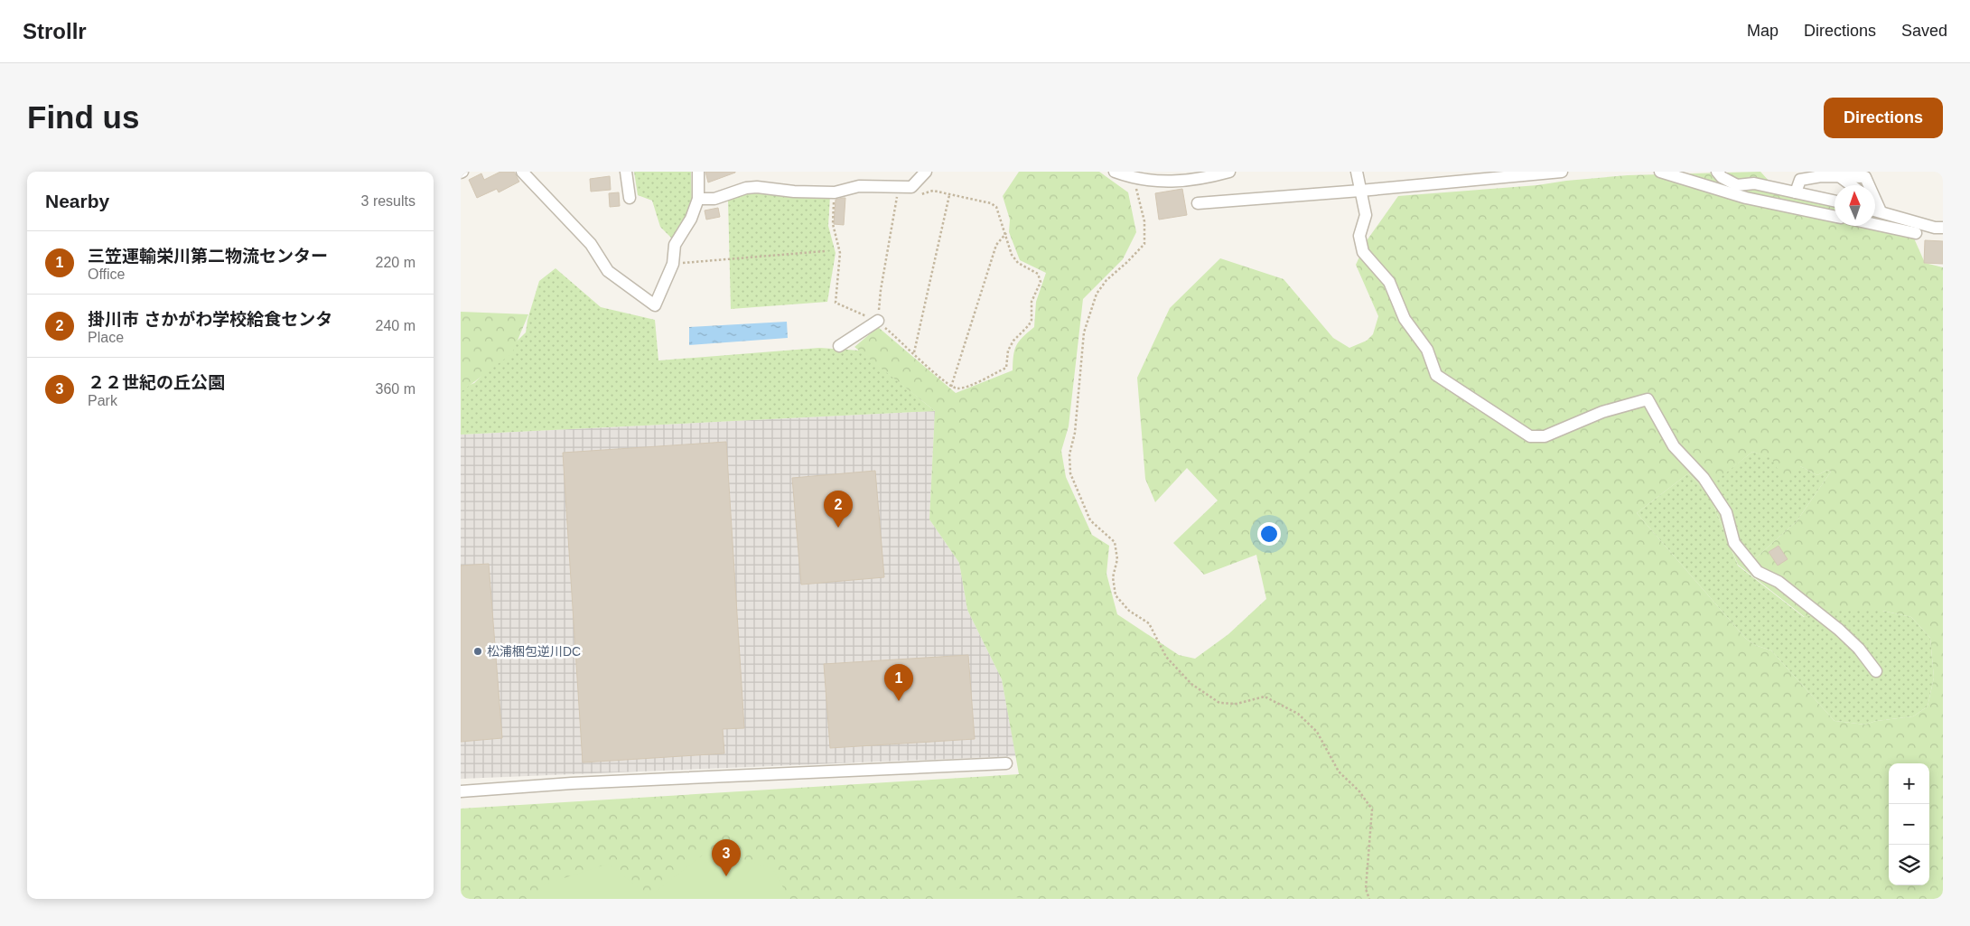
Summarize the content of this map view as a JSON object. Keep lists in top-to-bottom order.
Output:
{
  "places": ["松浦梱包逆川DC"],
  "north": "top",
  "page": {
    "header": "Strollr",
    "nav": ["Map", "Directions", "Saved"],
    "buttons": "Directions",
    "title": "Find us",
    "heading": ["Nearby", "3 results"],
    "list": [
      {
        "mark": "1",
        "name": "三笠運輸栄川第二物流センター",
        "note": "Office",
        "value": "220 m"
      },
      {
        "mark": "2",
        "name": "掛川市 さかがわ学校給食センタ",
        "note": "Place",
        "value": "240 m"
      },
      {
        "mark": "3",
        "name": "２２世紀の丘公園",
        "note": "Park",
        "value": "360 m"
      }
    ],
    "pins": ["2", "1", "3"],
    "map_buttons": ["+", "−"]
  }
}
